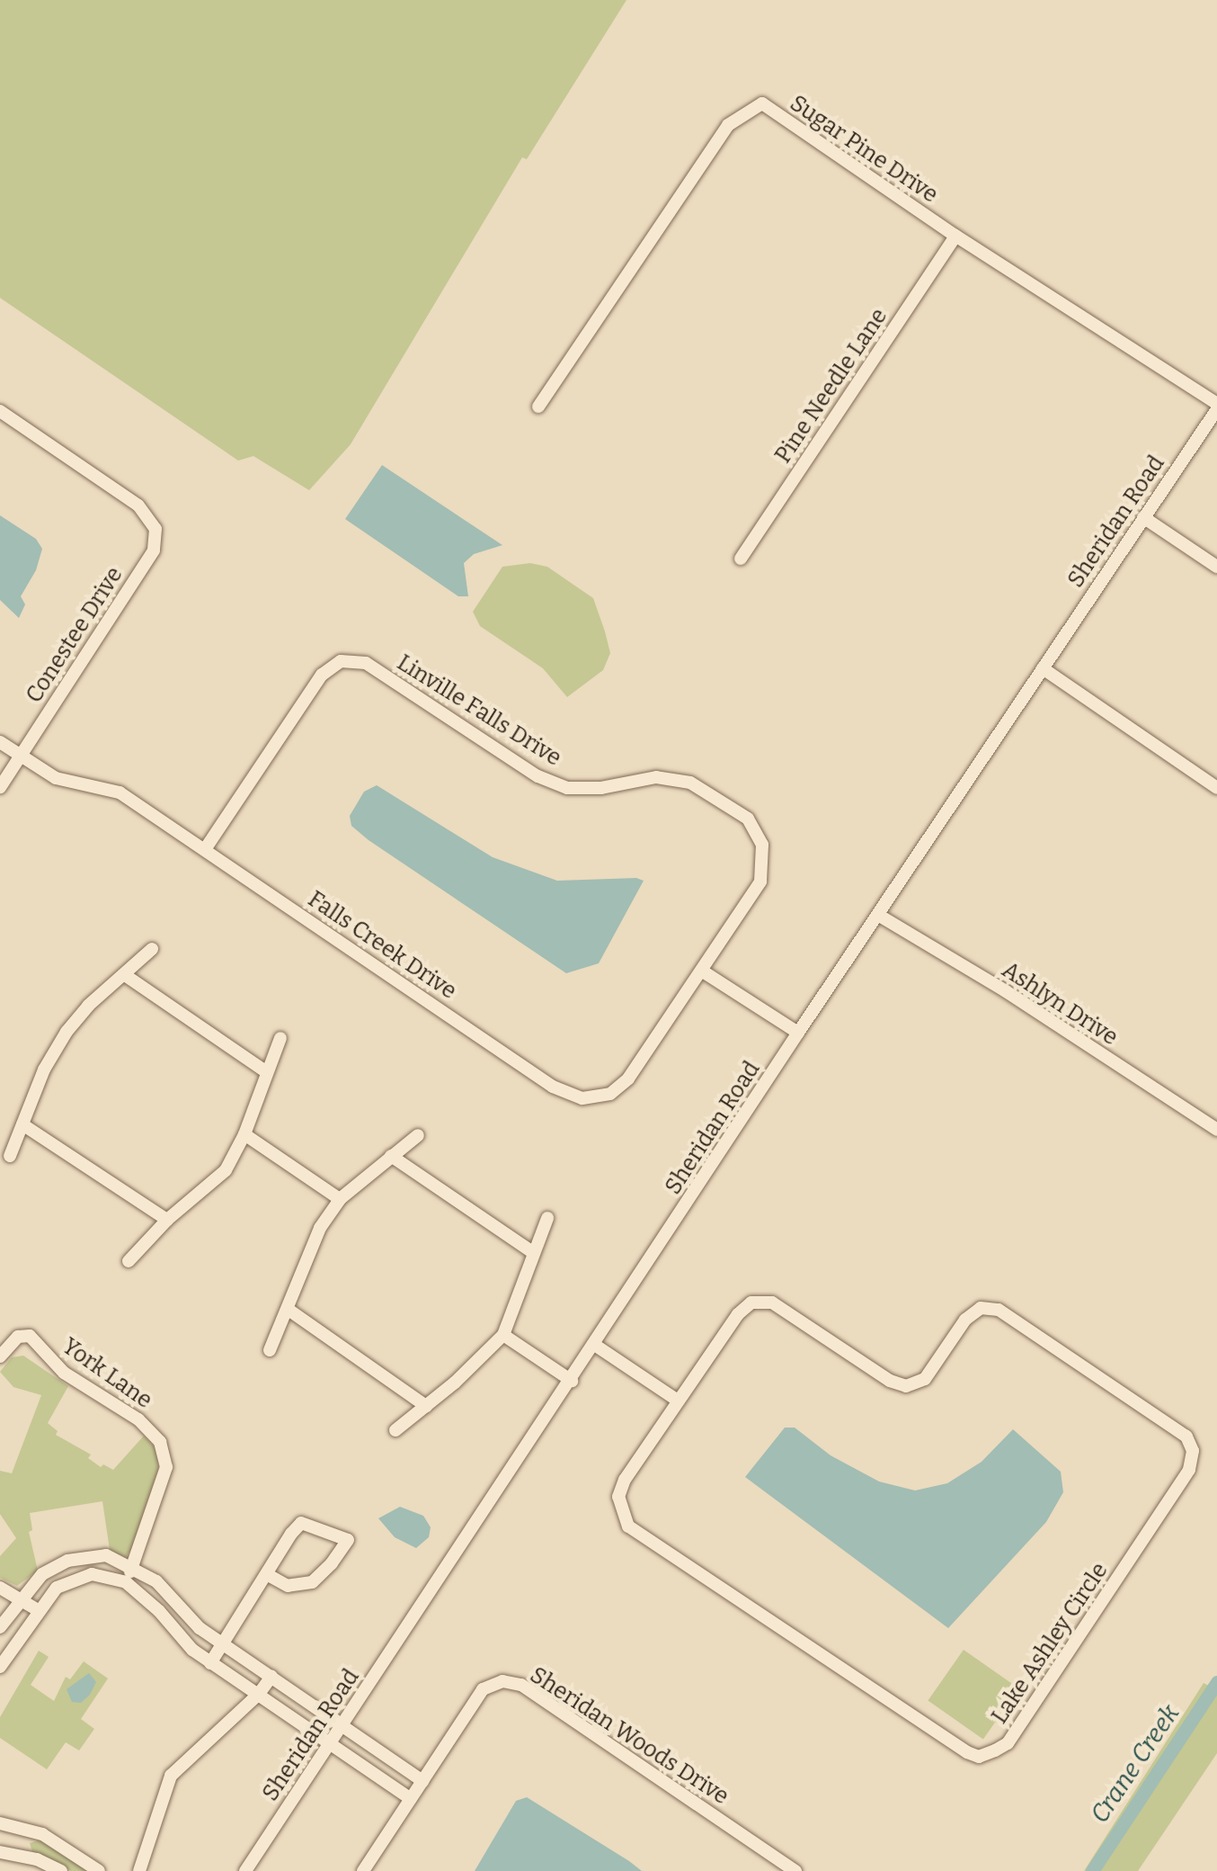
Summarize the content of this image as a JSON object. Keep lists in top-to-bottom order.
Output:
{
  "streets": {
    "street": [
      "Sugar Pine Drive",
      "Pine Needle Lane",
      "Sheridan Road",
      "Conestee Drive",
      "Linville Falls Drive",
      "Falls Creek Drive",
      "Ashlyn Drive",
      "York Lane",
      "Lake Ashley Circle",
      "Sheridan Woods Drive"
    ]
  },
  "crossings": [
    ["Sugar Pine Drive", "Pine Needle Lane"],
    ["Sugar Pine Drive", "Sheridan Road"],
    ["Sheridan Road", "Ashlyn Drive"],
    ["Conestee Drive", "Falls Creek Drive"],
    ["Linville Falls Drive", "Falls Creek Drive"]
  ],
  "water": ["Crane Creek"]
}
